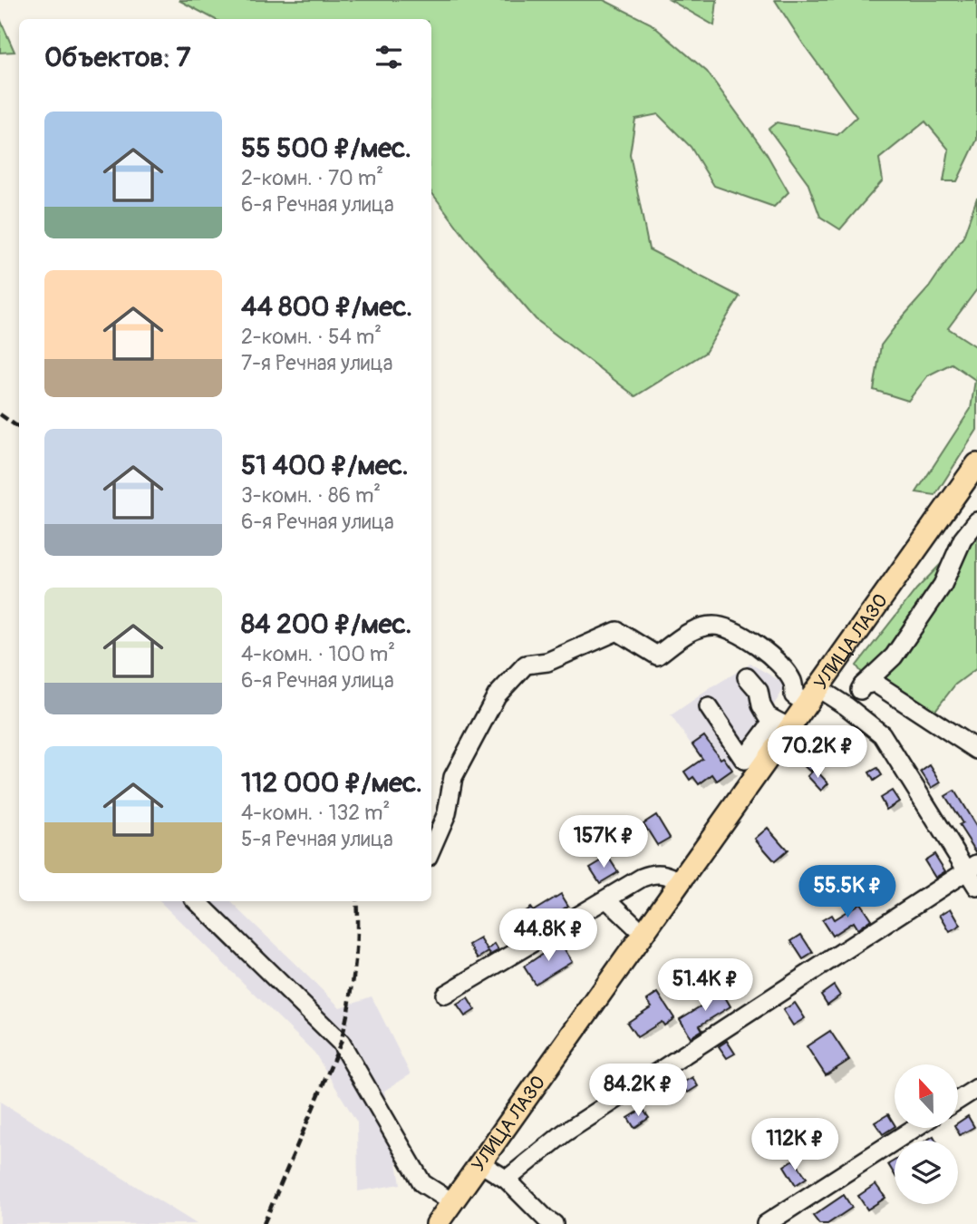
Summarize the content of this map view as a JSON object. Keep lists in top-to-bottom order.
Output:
{
  "streets": {
    "main road": ["УЛИЦА ЛАЗО"]
  },
  "north": "top",
  "page": {
    "heading": "Объектов: 7",
    "list": [
      {
        "name": "55 500 ₽/мес.",
        "note": "2-комн. · 70 m² · 6-я Речная улица"
      },
      {
        "name": "44 800 ₽/мес.",
        "note": "2-комн. · 54 m² · 7-я Речная улица"
      },
      {
        "name": "51 400 ₽/мес.",
        "note": "3-комн. · 86 m² · 6-я Речная улица"
      },
      {
        "name": "84 200 ₽/мес.",
        "note": "4-комн. · 100 m² · 6-я Речная улица"
      },
      {
        "name": "112 000 ₽/мес.",
        "note": "4-комн. · 132 m² · 5-я Речная улица"
      }
    ],
    "price": [
      "70.2K ₽",
      "157K ₽",
      "55.5K ₽",
      "44.8K ₽",
      "51.4K ₽",
      "84.2K ₽",
      "112K ₽"
    ]
  }
}
